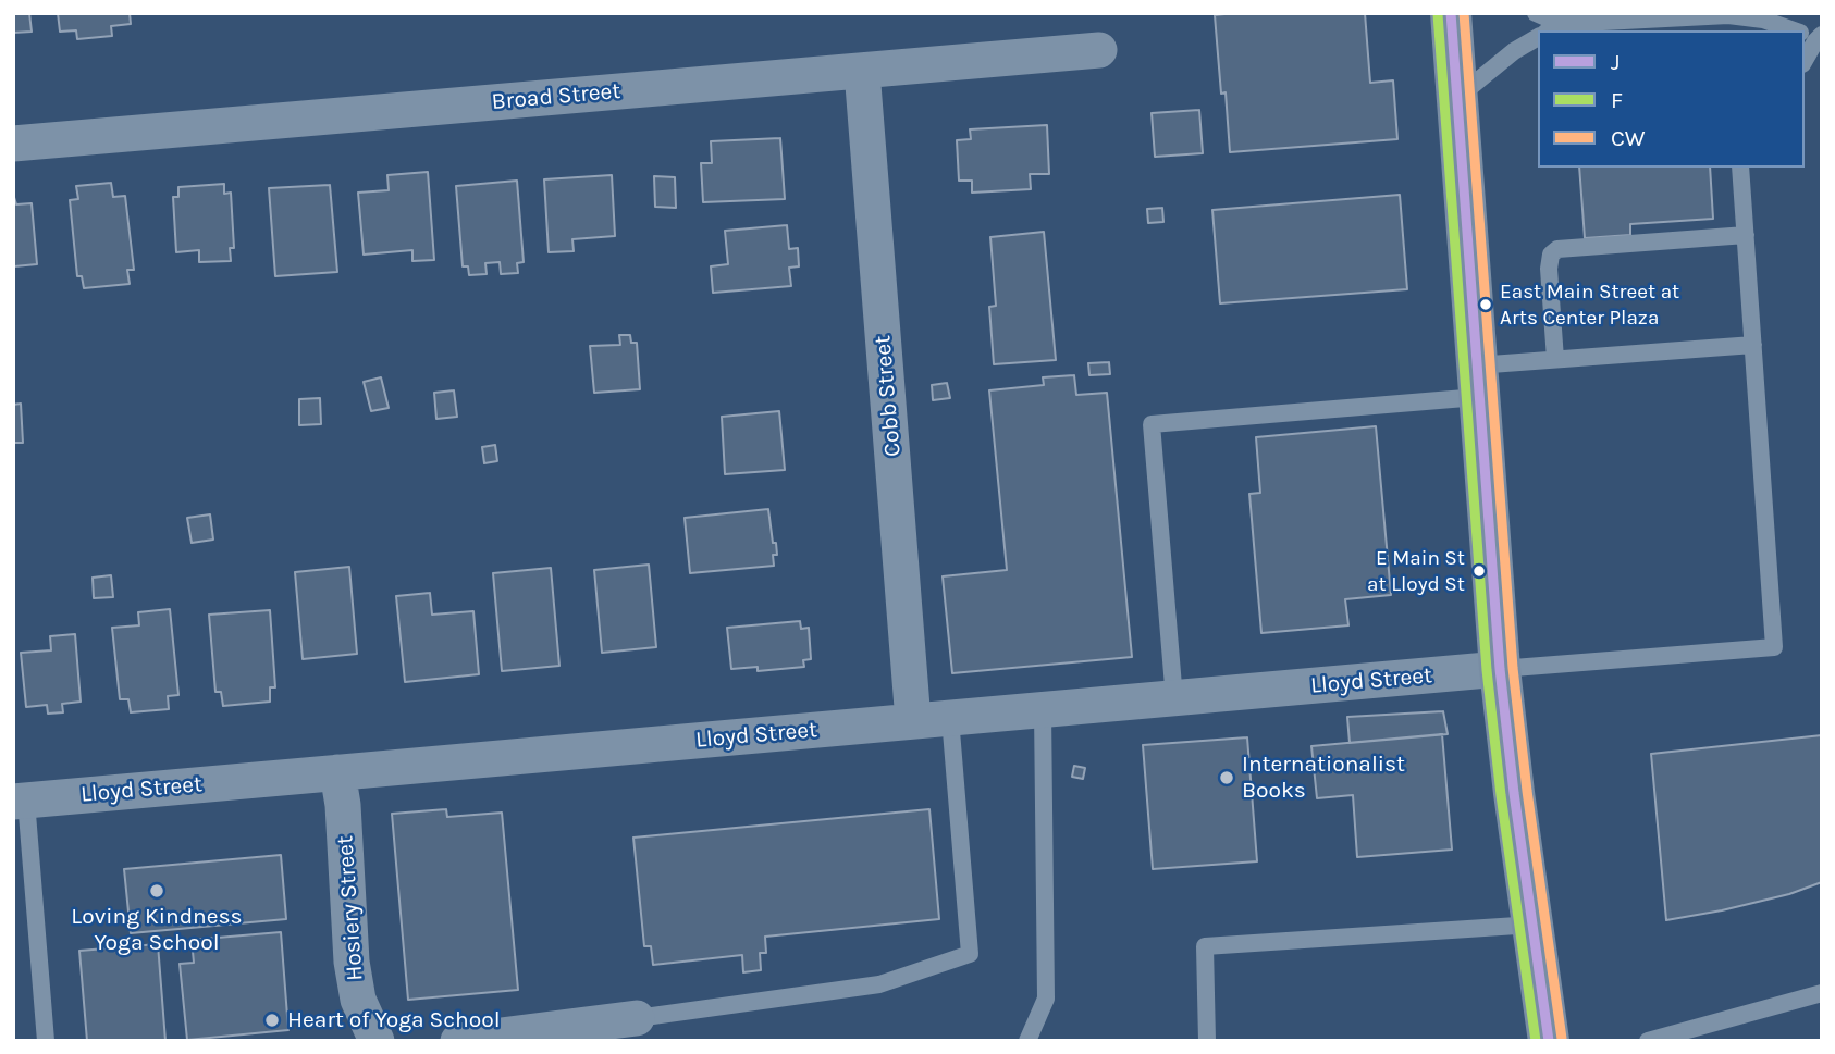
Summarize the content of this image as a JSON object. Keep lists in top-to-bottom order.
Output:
{
  "streets": {
    "street": [
      "Broad Street",
      "Cobb Street",
      "Lloyd Street",
      "Hosiery Street"
    ]
  },
  "crossings": [
    ["Broad Street", "Cobb Street"],
    ["Cobb Street", "Lloyd Street"],
    ["Lloyd Street", "Hosiery Street"]
  ],
  "places": [
    "East Main Street at Arts Center Plaza",
    "E Main St at Lloyd St",
    "Internationalist Books",
    "Loving Kindness Yoga School",
    "Heart of Yoga School"
  ],
  "lines": ["transit line J", "transit line CW", "transit line F"],
  "legend": ["J", "F", "CW"]
}
